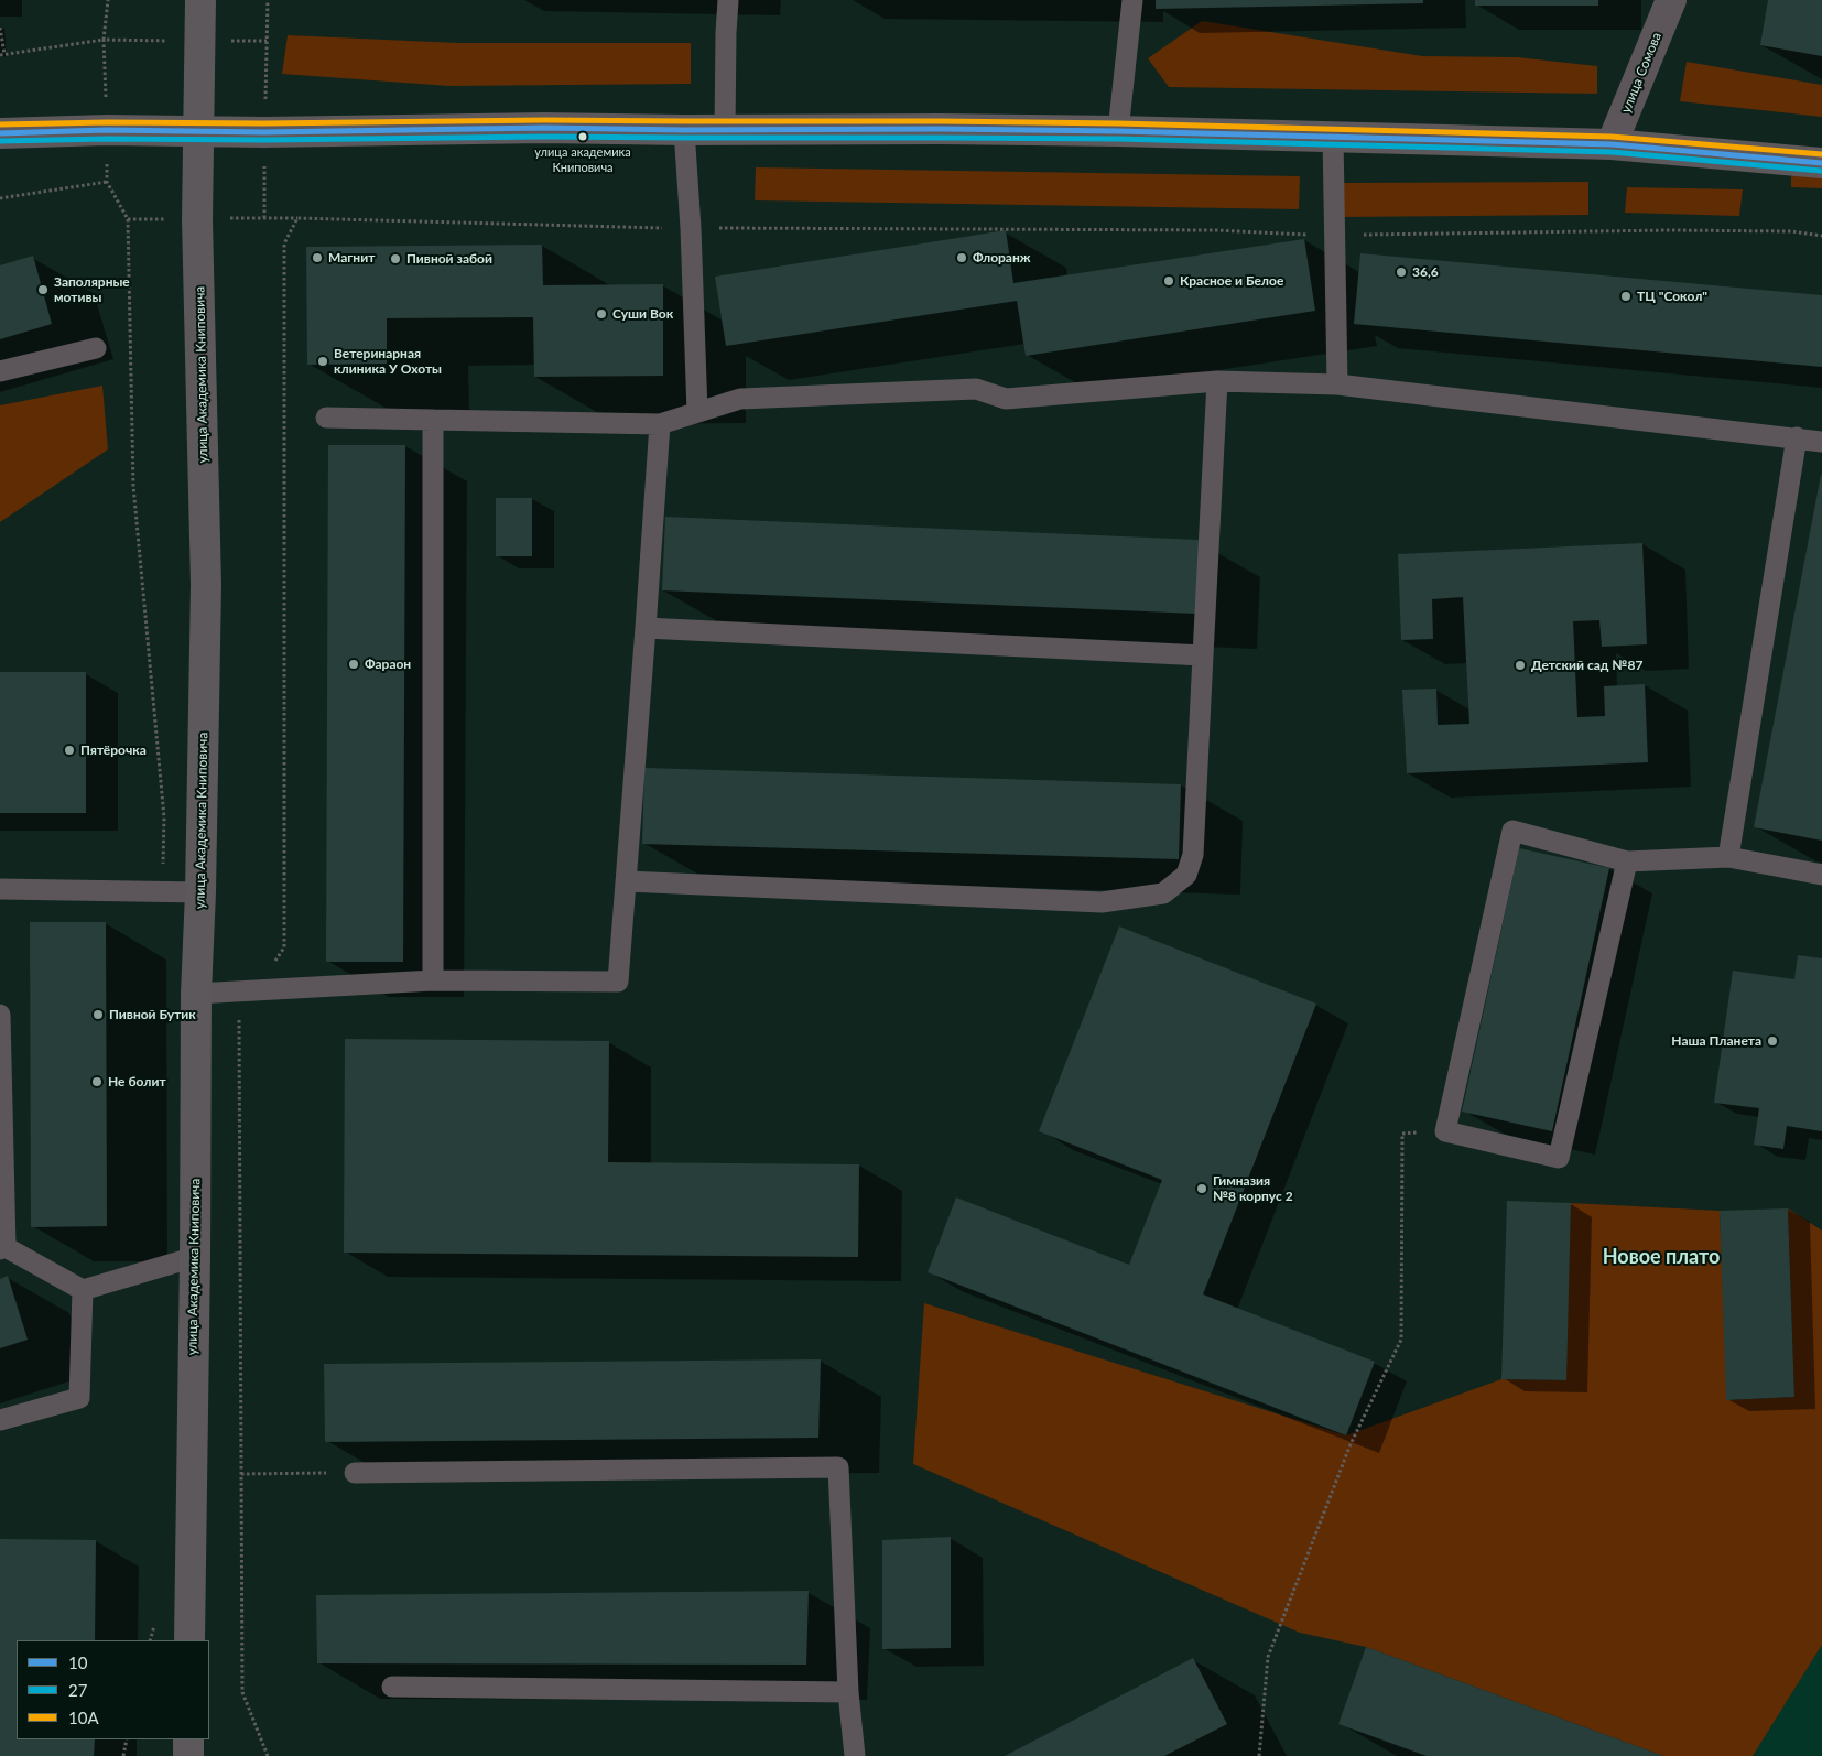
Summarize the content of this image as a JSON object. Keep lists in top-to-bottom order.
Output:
{
  "streets": {
    "main road": ["улица Академика Книповича"],
    "street": ["улица Сомова"]
  },
  "districts": ["Новое плато"],
  "places": [
    "улица академика Книповича",
    "Магнит",
    "Флоранж",
    "Пивной забой",
    "36,6",
    "Красное и Белое",
    "Заполярные мотивы",
    "ТЦ \"Сокол\"",
    "Суши Вок",
    "Ветеринарная клиника У Охоты",
    "Фараон",
    "Детский сад №87",
    "Пятёрочка",
    "Пивной Бутик",
    "Наша Планета",
    "Не болит",
    "Гимназия №8 корпус 2"
  ],
  "lines": ["transit line 10А", "transit line 10", "transit line 27"],
  "legend": ["10", "27", "10А"]
}
